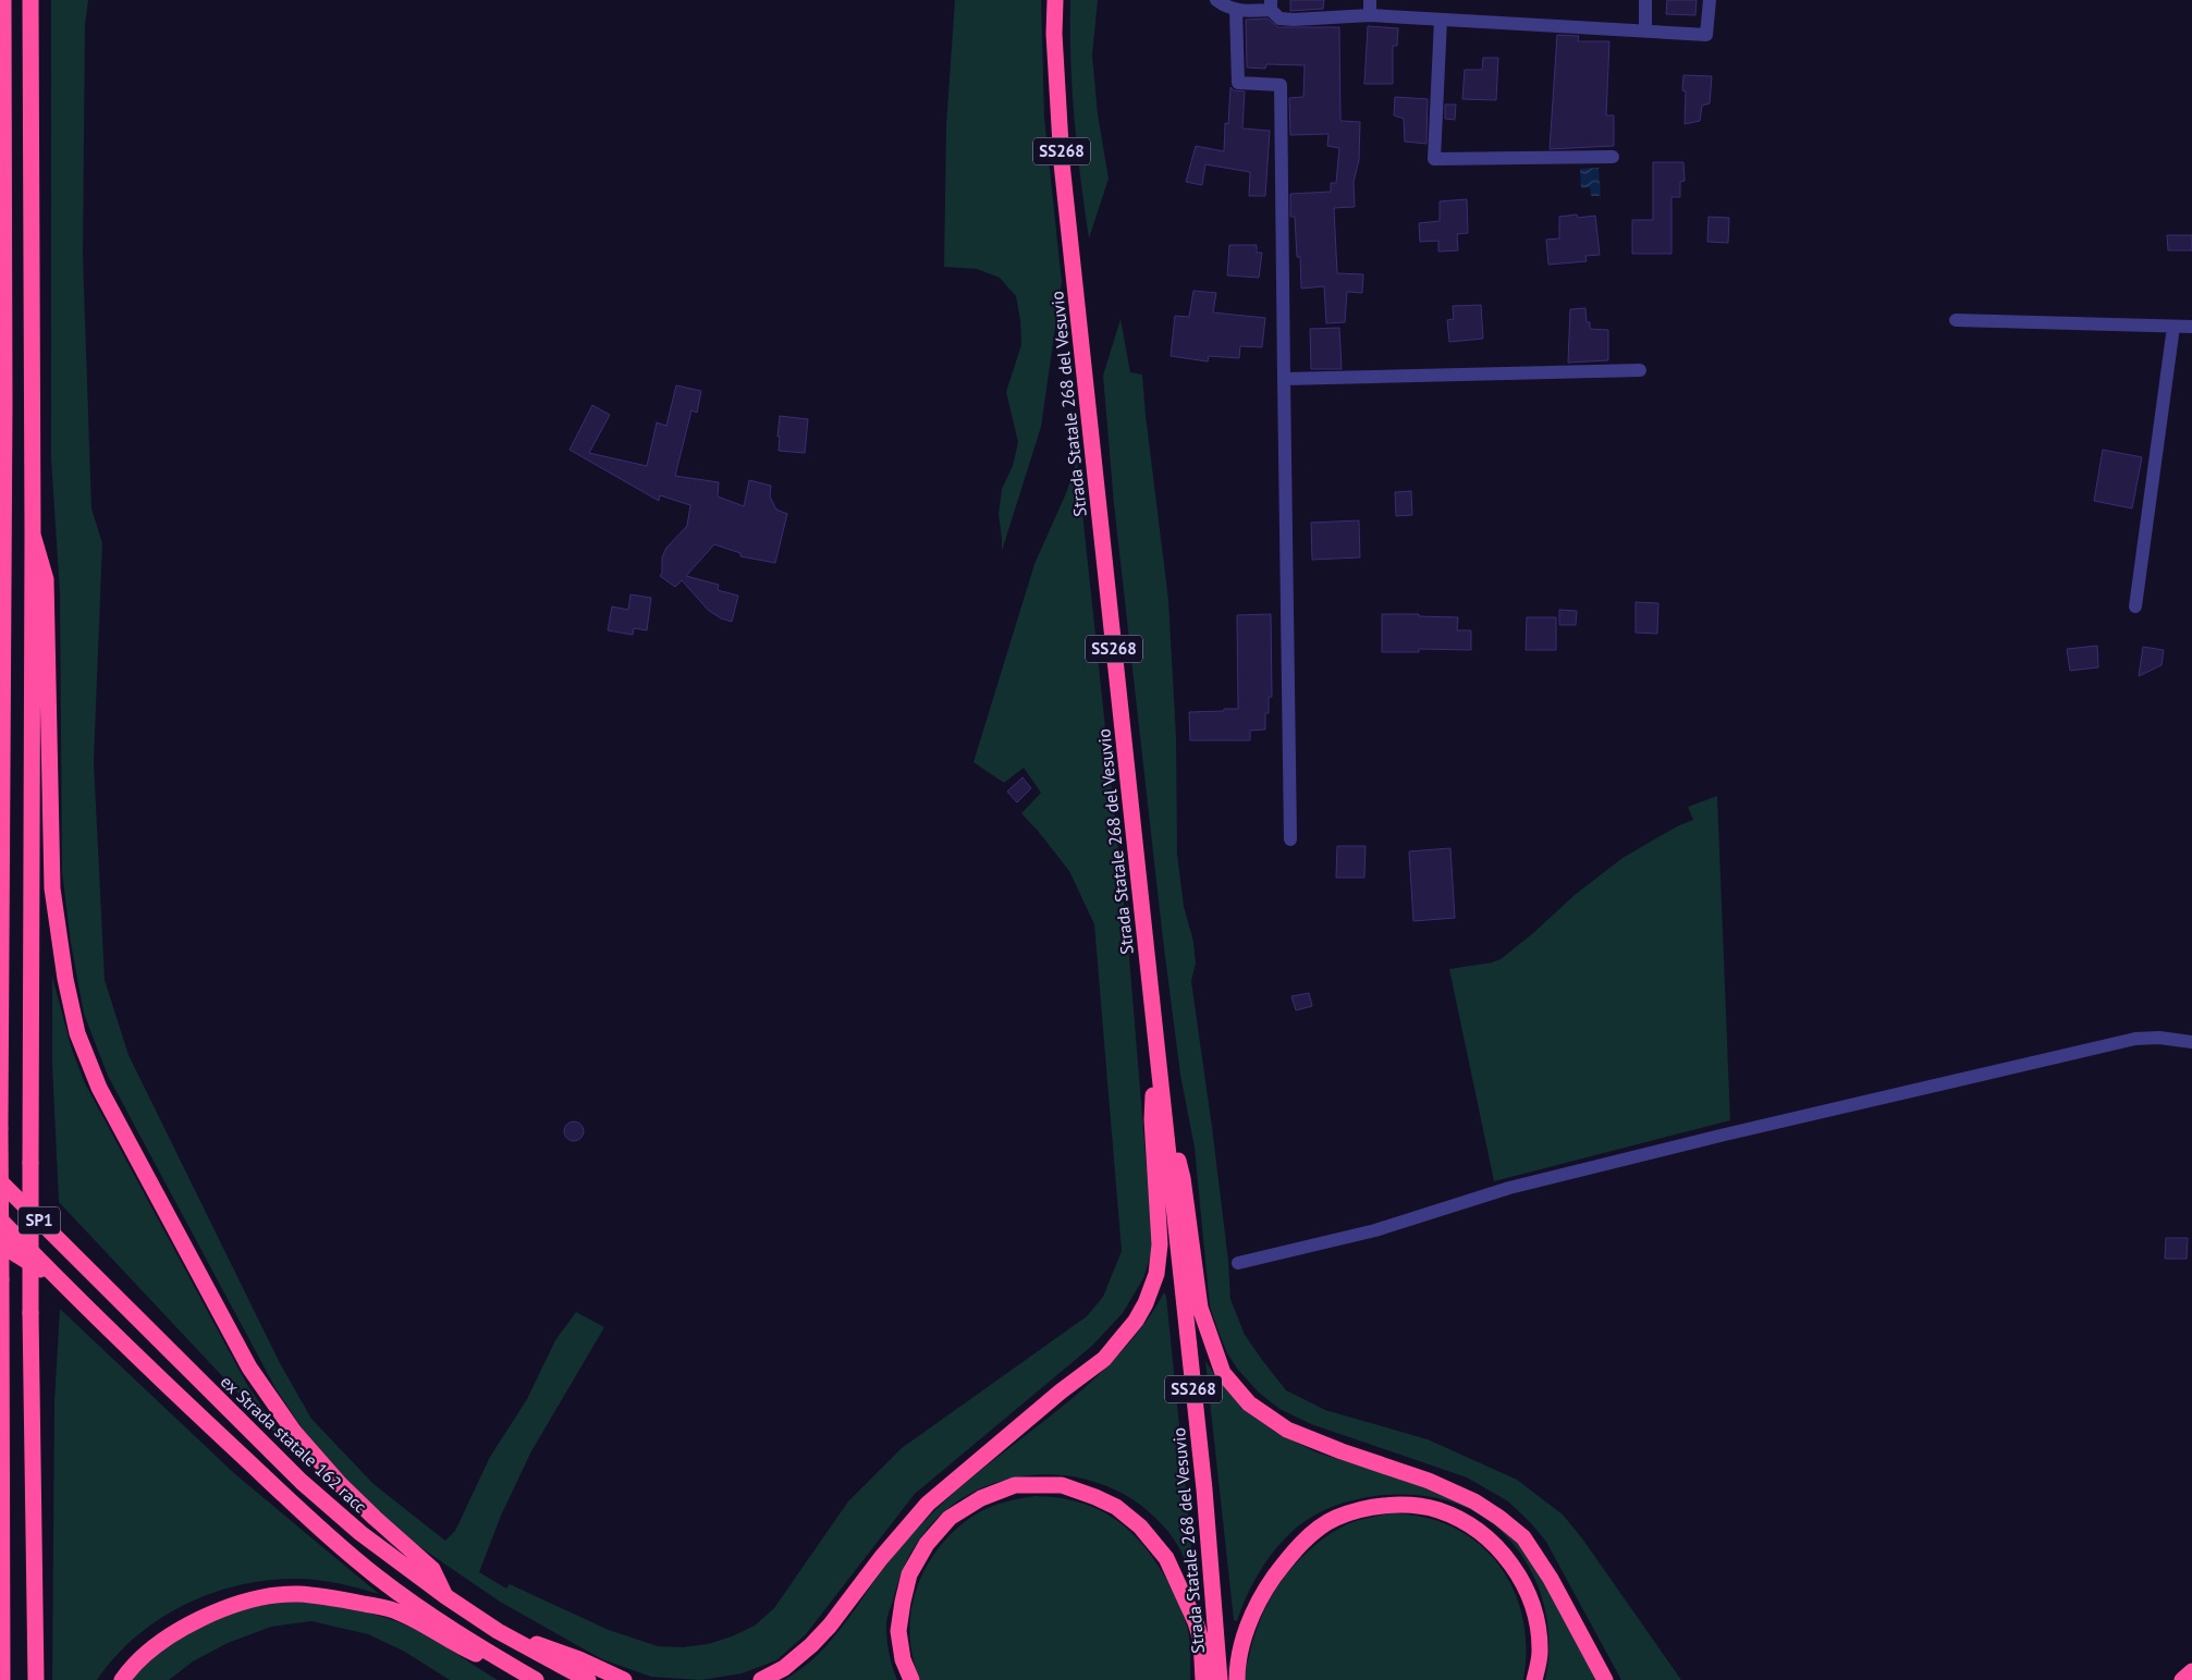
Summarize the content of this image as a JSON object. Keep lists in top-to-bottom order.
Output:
{
  "streets": {
    "highway": [
      "SS268",
      "Strada Statale 268 del Vesuvio",
      "SP1",
      "ex Strada statale 162 racc"
    ]
  }
}
